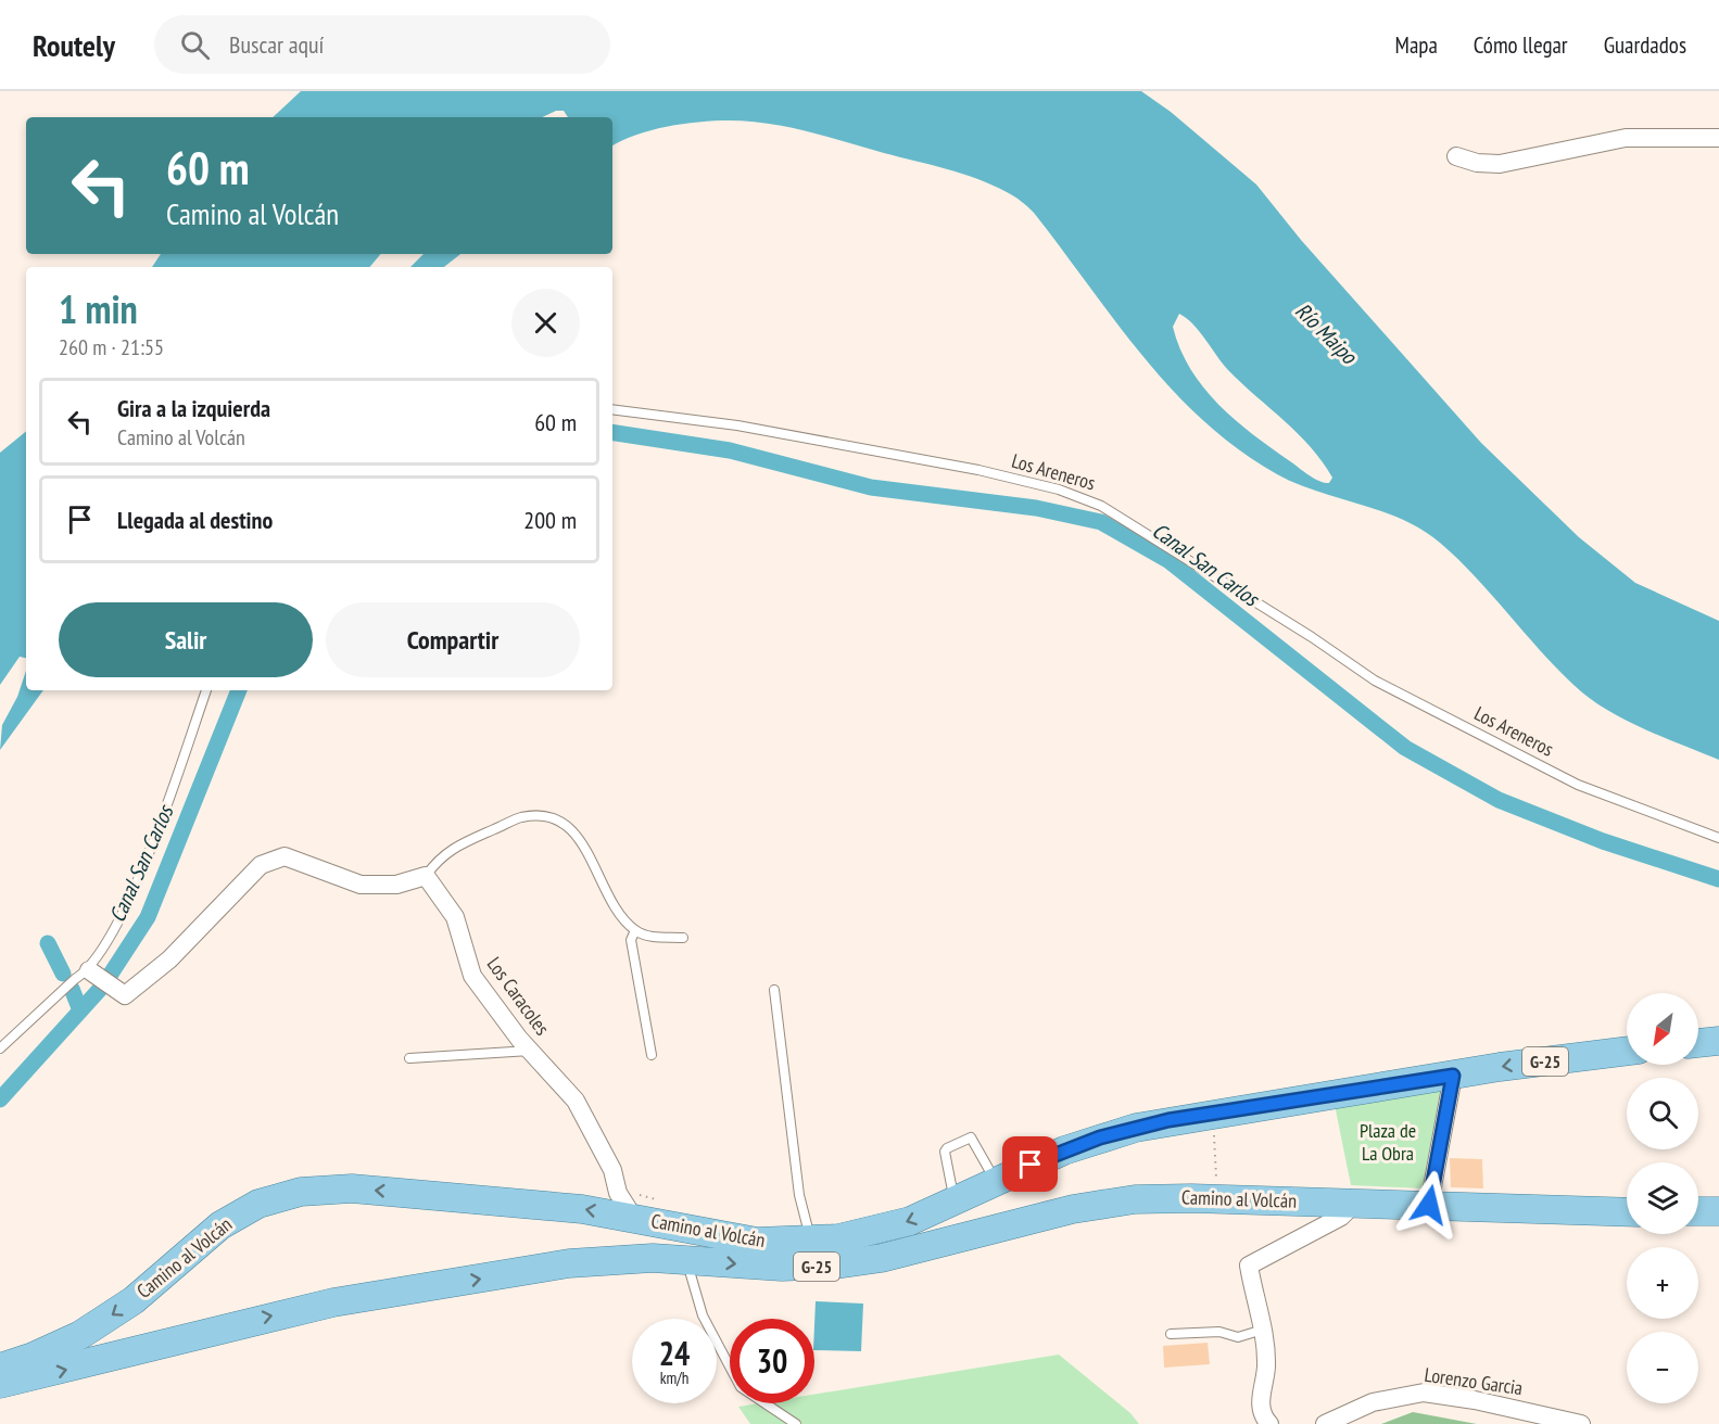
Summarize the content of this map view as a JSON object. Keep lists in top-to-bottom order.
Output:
{
  "streets": {
    "main road": ["G-25", "Camino al Volcán"],
    "street": ["Los Caracoles", "Lorenzo Garcia"],
    "lane": ["Los Areneros"]
  },
  "crossings": [
    ["Los Caracoles", "Camino al Volcán"]
  ],
  "water": ["Río Maipo", "Canal San Carlos"],
  "parks": ["Plaza de La Obra"],
  "north": "bottom left",
  "page": {
    "header": "Routely",
    "search": "Buscar aquí",
    "nav": ["Mapa", "Cómo llegar", "Guardados"],
    "turn": ["60 m", "Camino al Volcán"],
    "heading": ["1 min", "260 m · 21:55"],
    "list": [
      {
        "name": "Gira a la izquierda",
        "note": "Camino al Volcán",
        "value": "60 m"
      },
      {
        "name": "Llegada al destino",
        "value": "200 m"
      }
    ],
    "buttons": ["Salir", "Compartir"],
    "map_buttons": ["+", "−"],
    "speed": "24 km/h",
    "limit": "30"
  }
}
